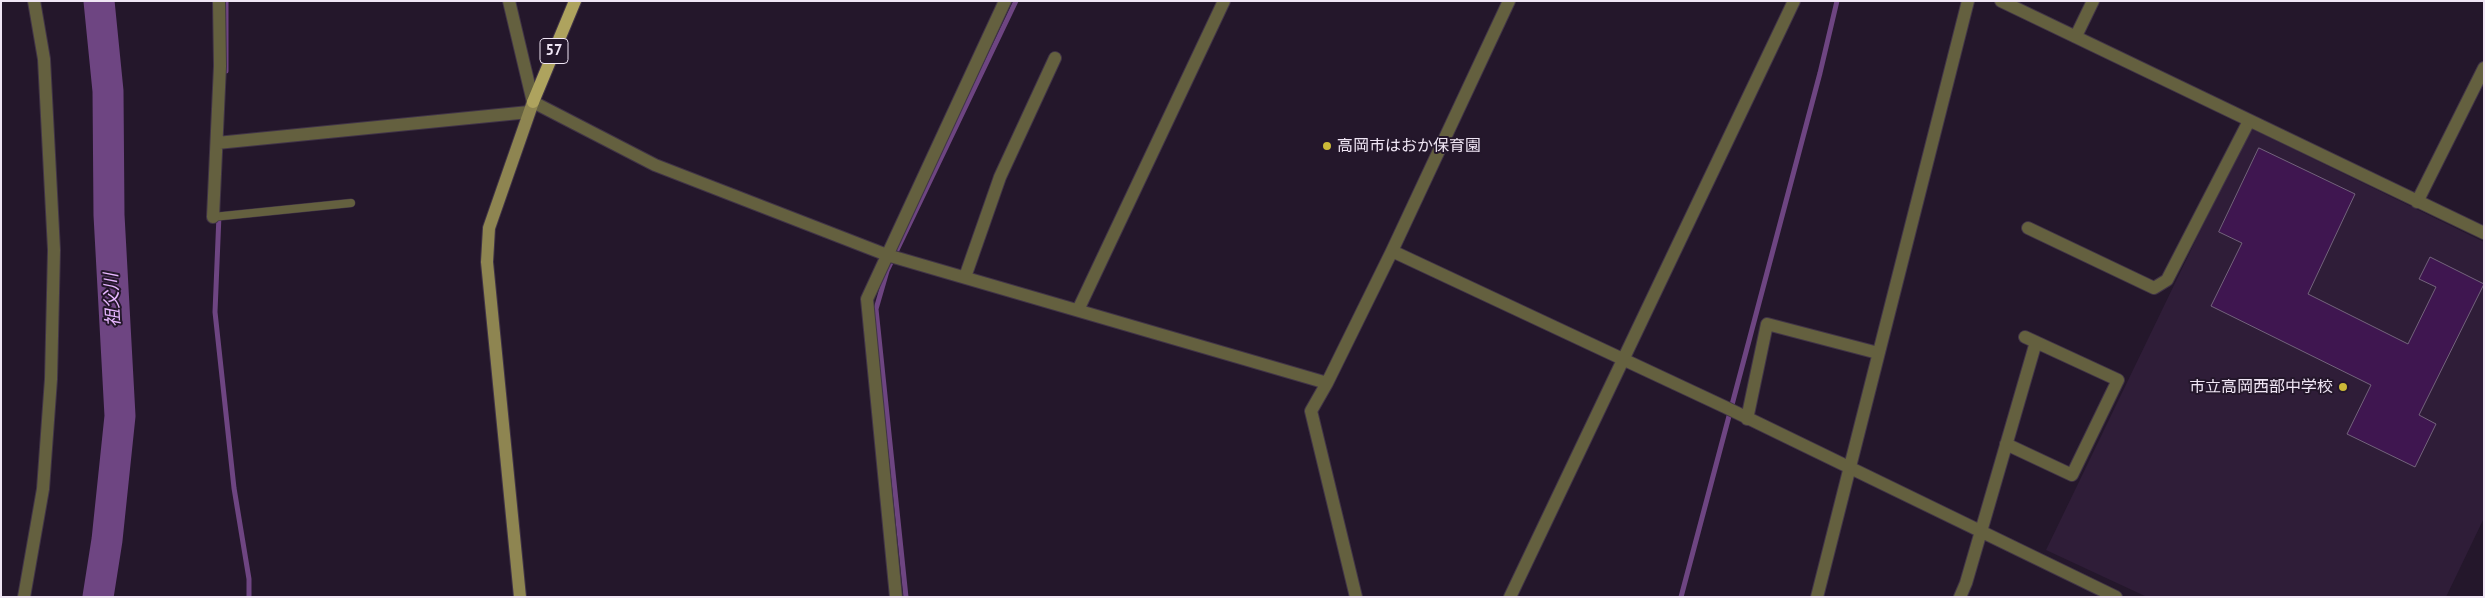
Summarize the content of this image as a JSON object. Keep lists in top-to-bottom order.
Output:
{
  "streets": {
    "main road": ["57"]
  },
  "water": ["祖父川"],
  "places": ["高岡市はおか保育園", "市立高岡西部中学校"]
}
